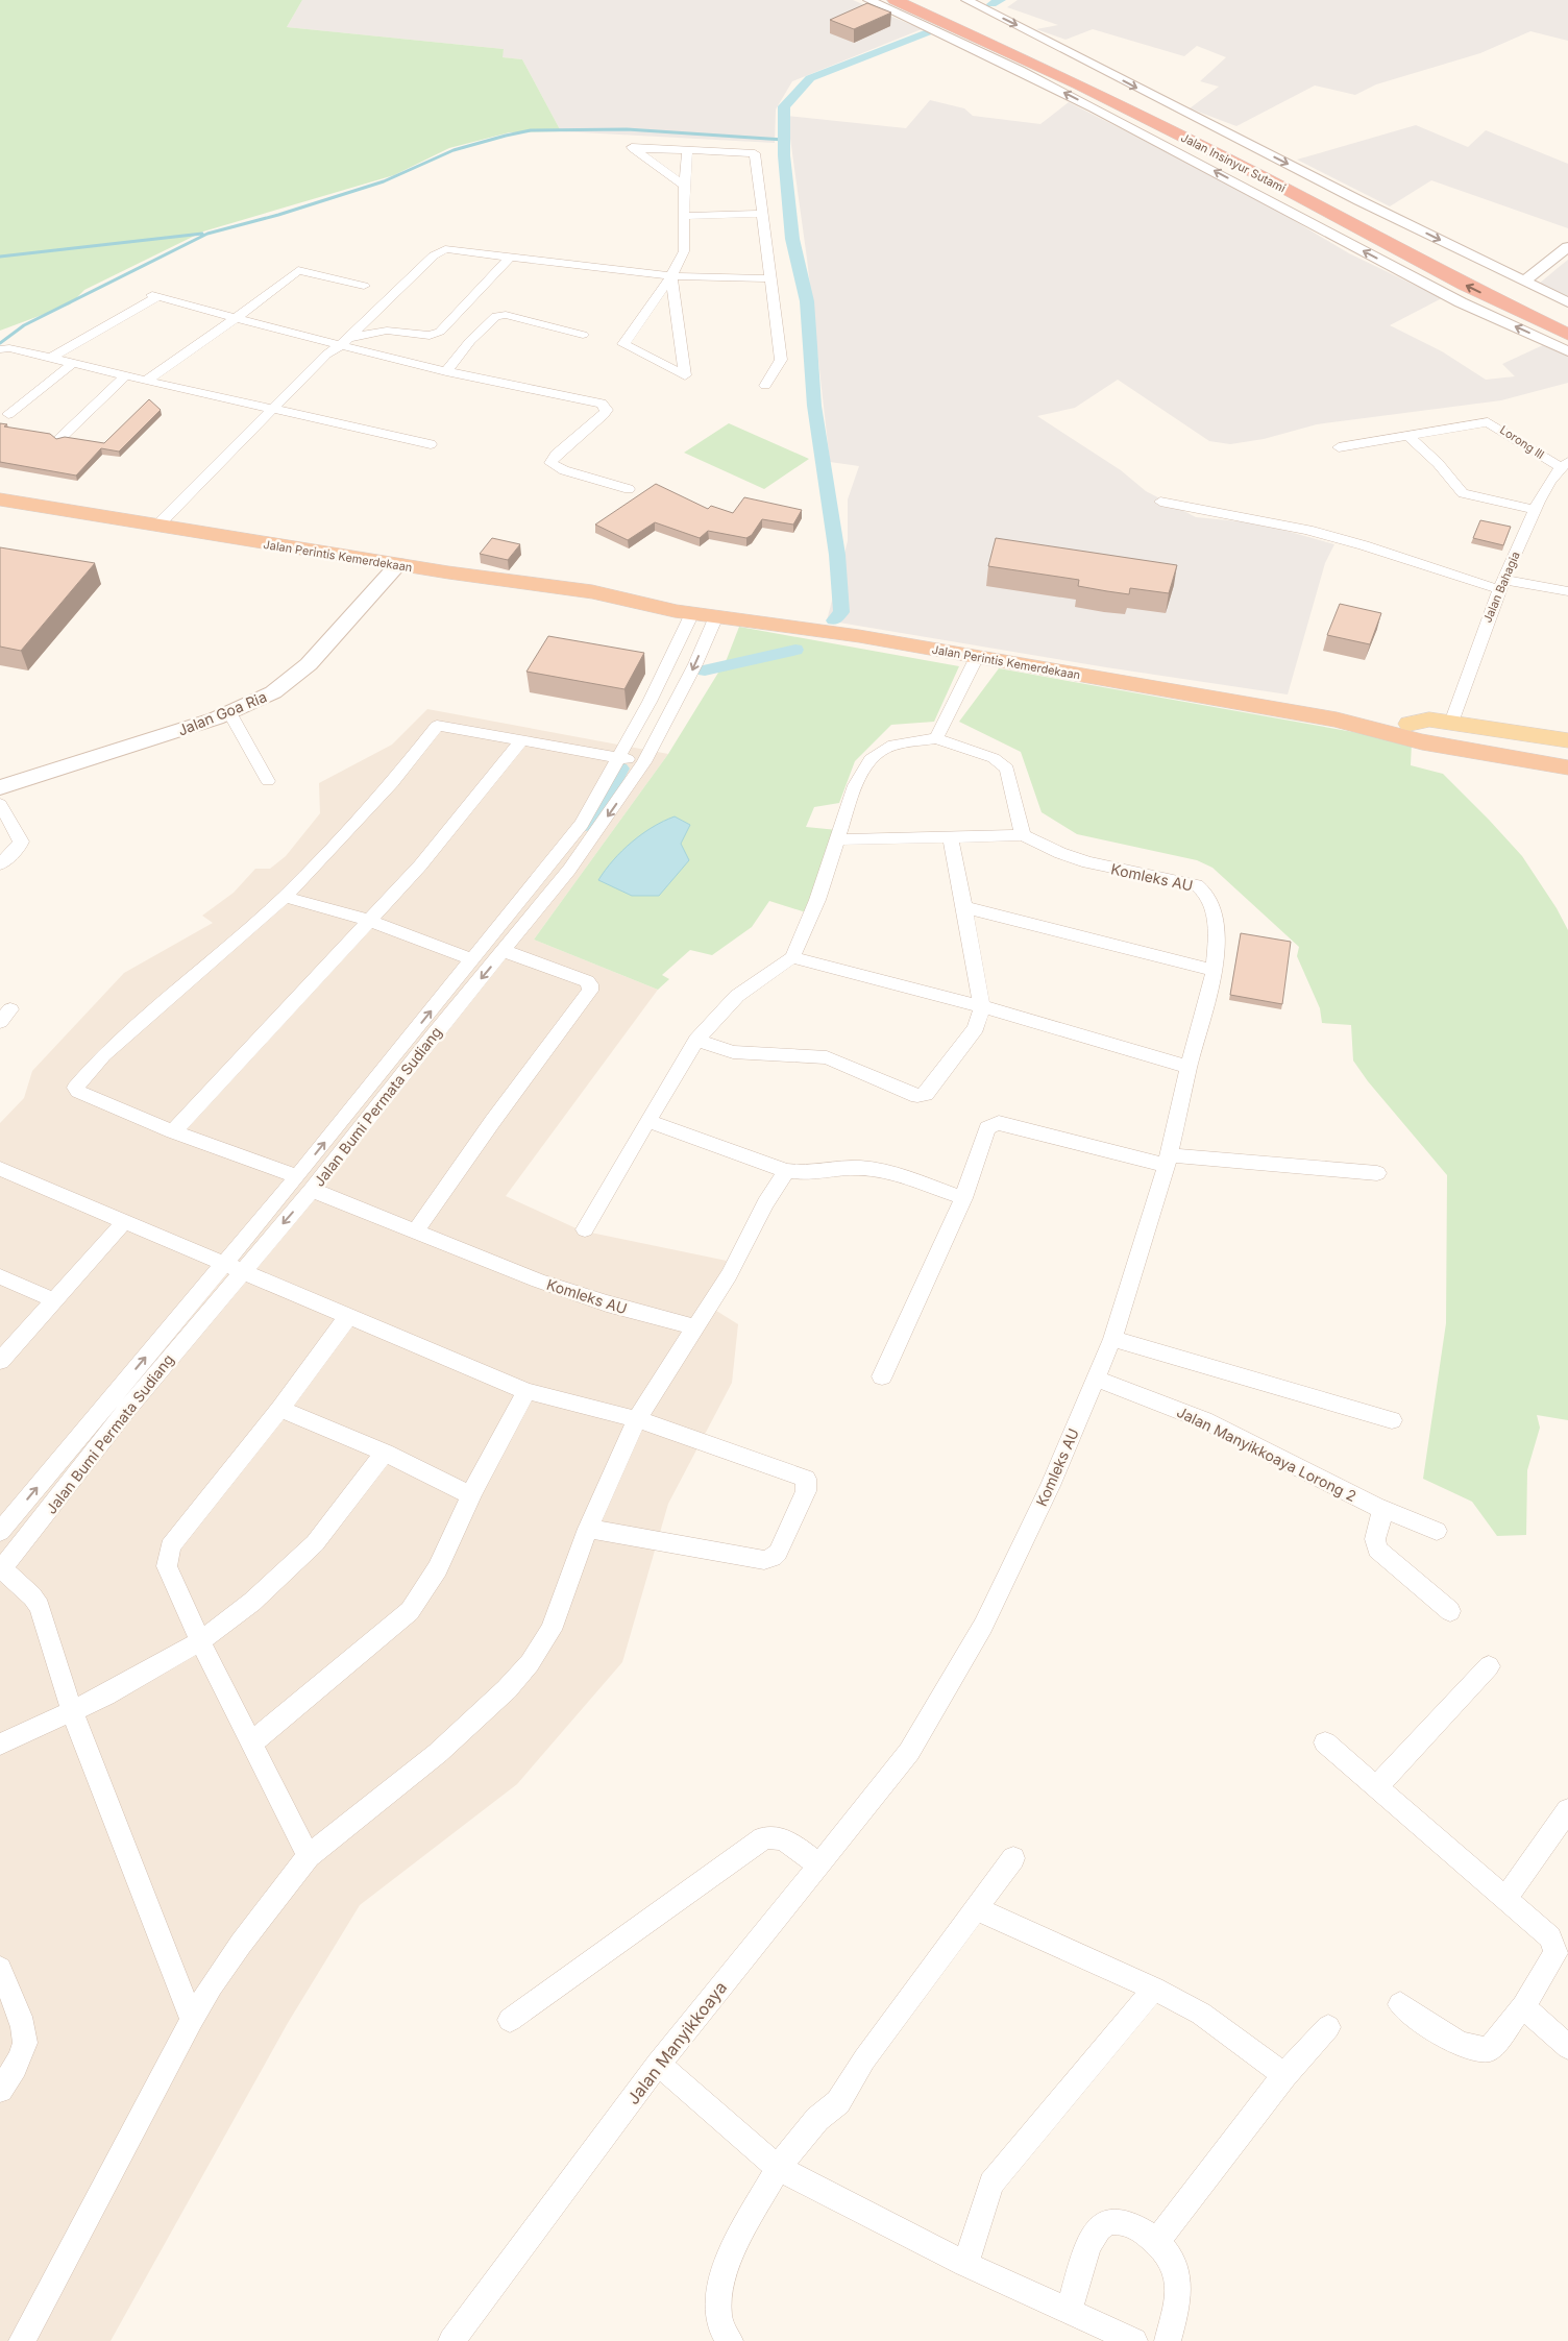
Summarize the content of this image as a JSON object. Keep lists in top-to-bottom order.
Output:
{
  "streets": {
    "highway": ["Jalan Insinyur Sutami", "Jalan Perintis Kemerdekaan"],
    "main road": ["Jalan Goa Ria"],
    "street": [
      "Lorong lll",
      "Jalan Bahagia",
      "Komleks AU",
      "Jalan Bumi Permata Sudiang",
      "Jalan Manyikkoaya Lorong 2",
      "Jalan Manyikkoaya"
    ]
  },
  "crossings": [
    ["Lorong lll", "Jalan Bahagia"],
    ["Jalan Perintis Kemerdekaan", "Jalan Bahagia"],
    ["Jalan Perintis Kemerdekaan", "Jalan Goa Ria"],
    ["Jalan Perintis Kemerdekaan", "Jalan Bumi Permata Sudiang"],
    ["Komleks AU", "Jalan Bumi Permata Sudiang"],
    ["Komleks AU", "Jalan Manyikkoaya Lorong 2"],
    ["Komleks AU", "Jalan Manyikkoaya"]
  ]
}
